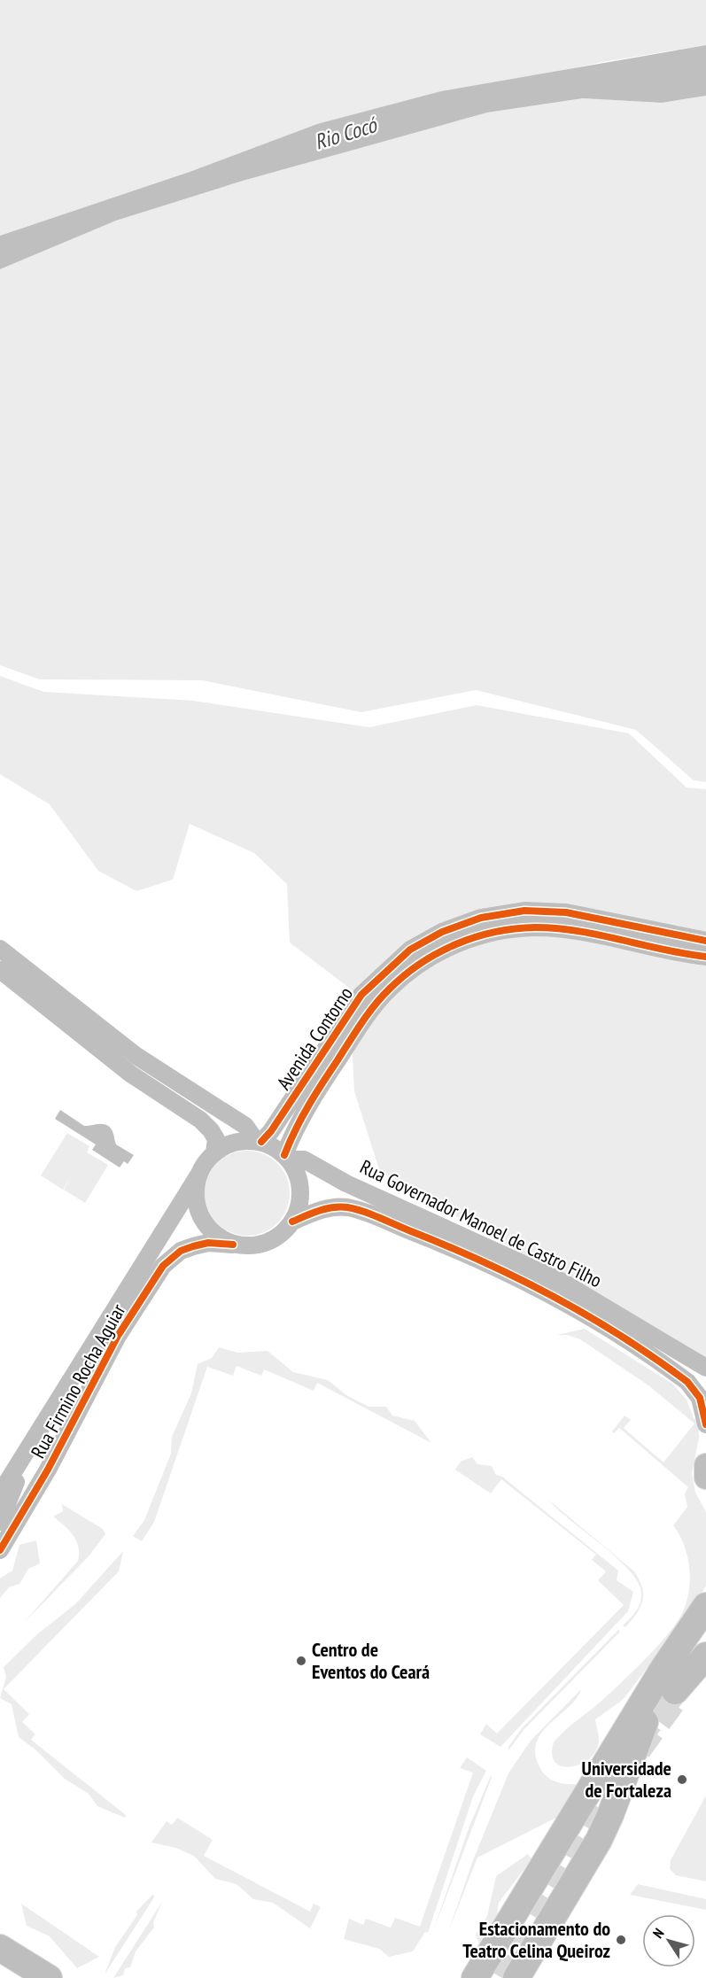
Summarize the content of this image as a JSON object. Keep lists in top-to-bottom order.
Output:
{
  "streets": {
    "street": ["Avenida Contorno", "Rua Governador Manoel de Castro Filho", "Rua Firmino Rocha Aguiar"]
  },
  "crossings": [
    ["Avenida Contorno", "Rua Governador Manoel de Castro Filho"],
    ["Avenida Contorno", "Rua Firmino Rocha Aguiar"],
    ["Rua Governador Manoel de Castro Filho", "Rua Firmino Rocha Aguiar"]
  ],
  "water": ["Rio Cocó"],
  "places": ["Centro de Eventos do Ceará", "Universidade de Fortaleza", "Estacionamento do Teatro Celina Queiroz"],
  "north": "top left"
}
